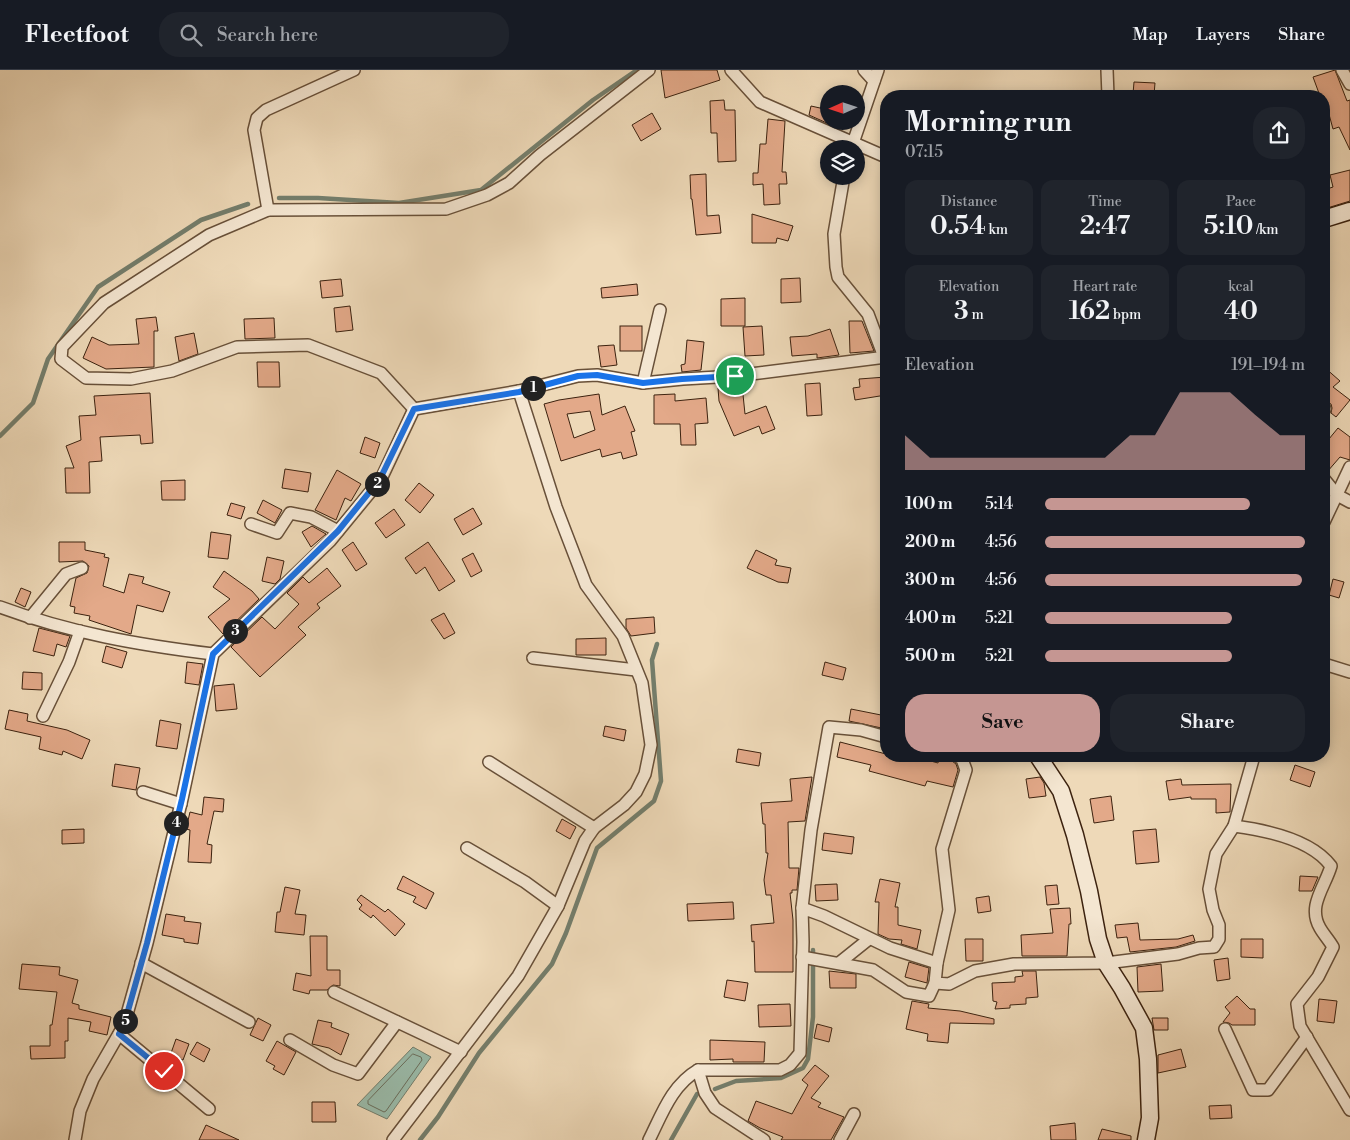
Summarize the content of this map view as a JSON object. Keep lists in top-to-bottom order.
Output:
{
  "north": "left",
  "page": {
    "header": "Fleetfoot",
    "search": "Search here",
    "nav": ["Map", "Layers", "Share"],
    "heading": ["Morning run", "07:15"],
    "stats": [
      ["Distance", "0.54 km"],
      ["Time", "2:47"],
      ["Pace", "5:10 /km"],
      ["Elevation", "3 m"],
      ["Heart rate", "162 bpm"],
      ["kcal", "40"]
    ],
    "chart": ["Elevation", "191–194 m"],
    "pins": [
      "1",
      "2",
      "3",
      "4",
      "5"
    ],
    "list": [
      {
        "name": "100 m",
        "note": "5:14"
      },
      {
        "name": "200 m",
        "note": "4:56"
      },
      {
        "name": "300 m",
        "note": "4:56"
      },
      {
        "name": "400 m",
        "note": "5:21"
      },
      {
        "name": "500 m",
        "note": "5:21"
      }
    ],
    "buttons": ["Save", "Share"]
  }
}
